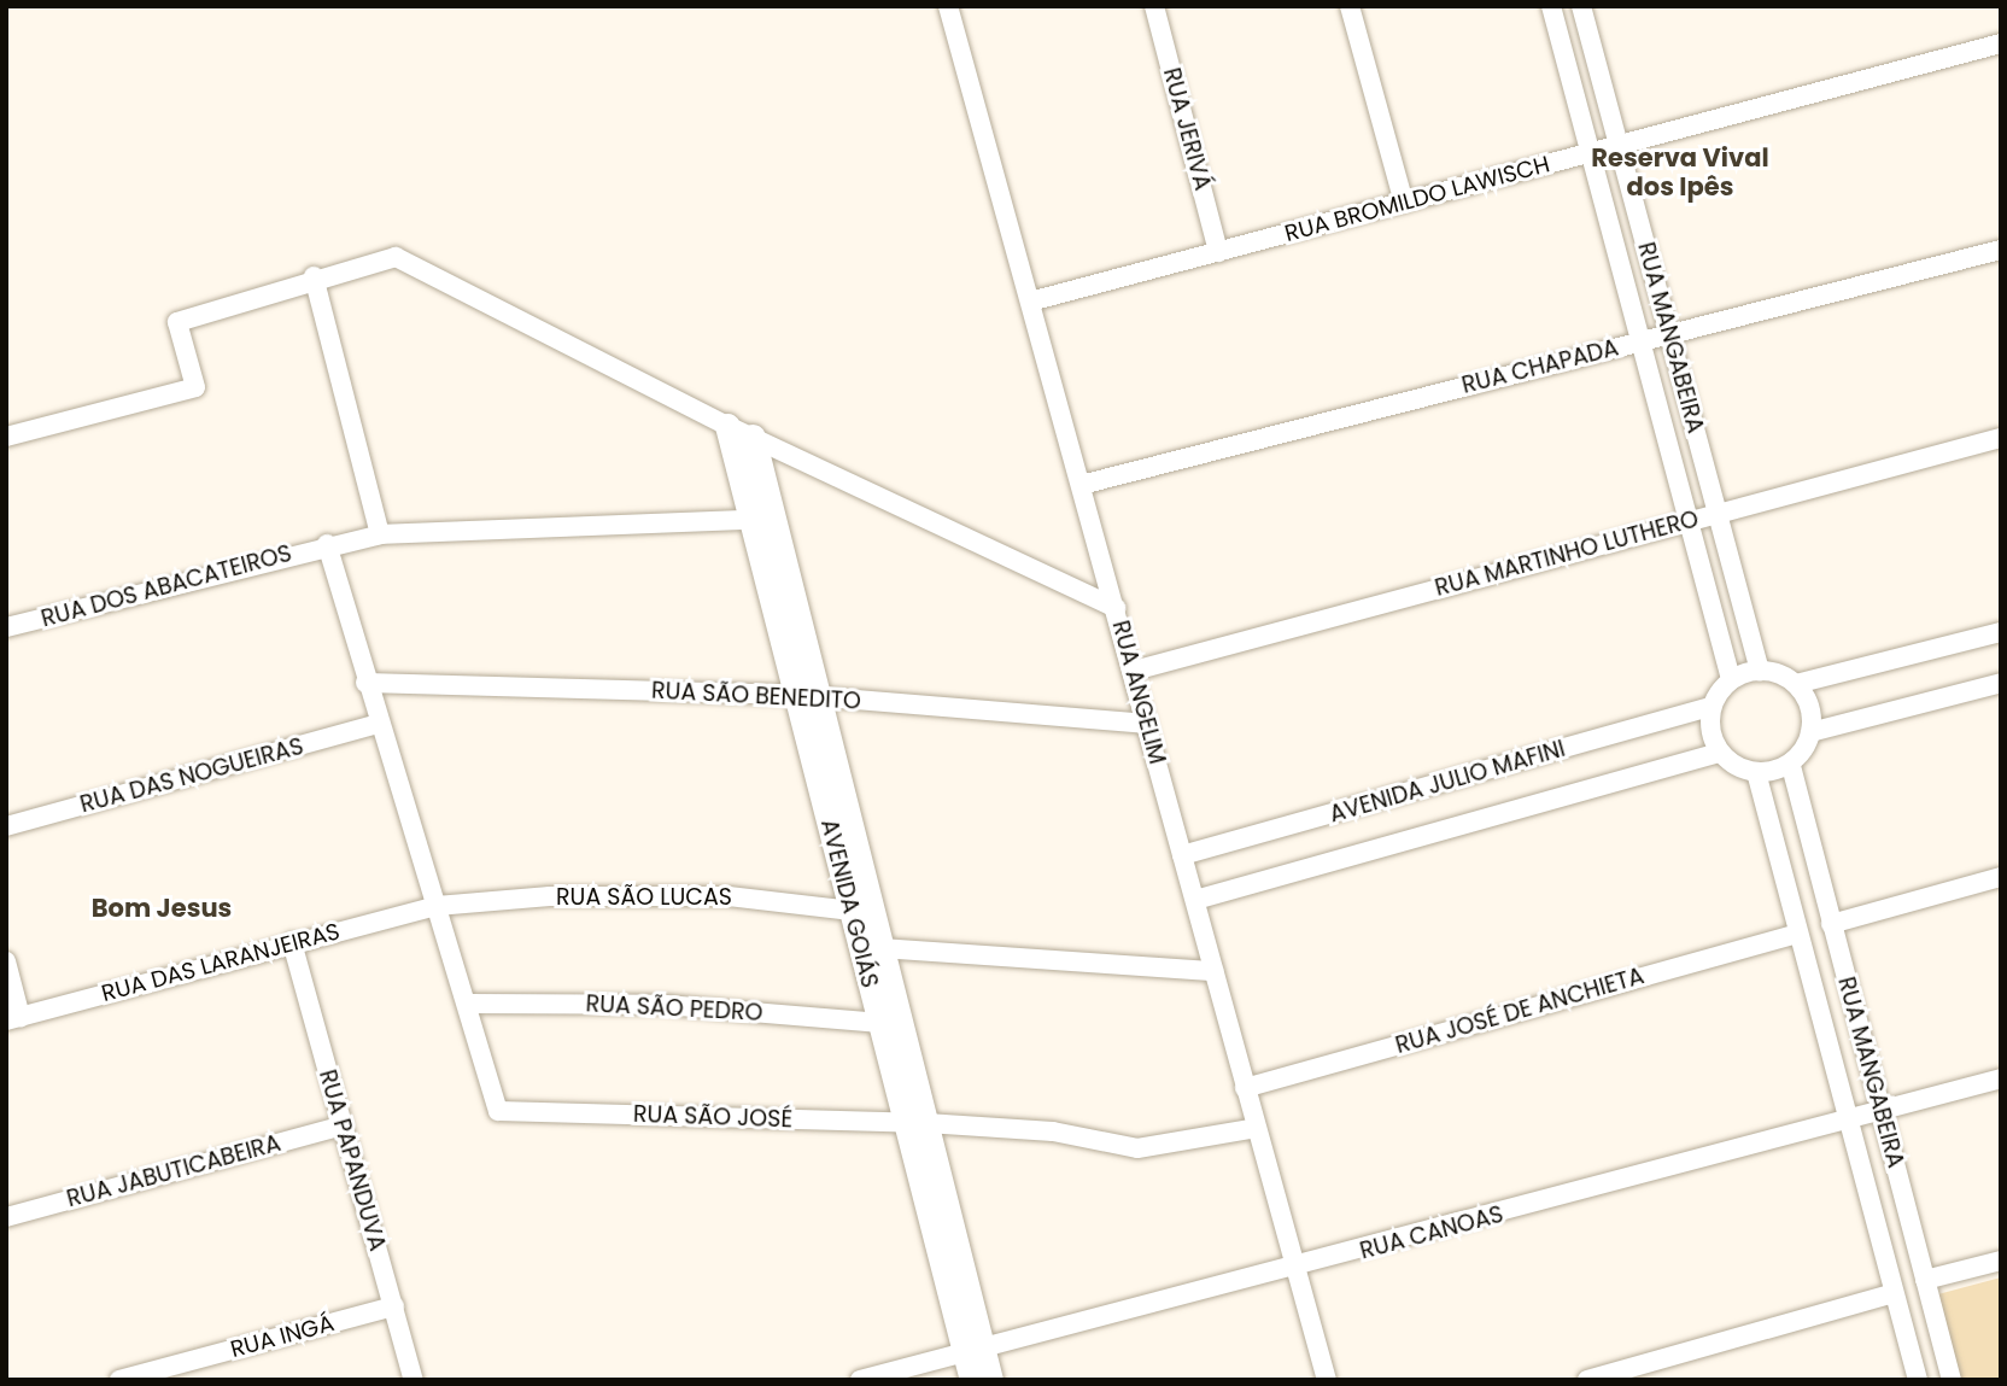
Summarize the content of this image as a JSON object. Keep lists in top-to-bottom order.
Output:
{
  "streets": {
    "street": [
      "RUA JERIVÁ",
      "RUA BROMILDO LAWISCH",
      "RUA MANGABEIRA",
      "RUA CHAPADA",
      "RUA MARTINHO LUTHERO",
      "RUA DOS ABACATEIROS",
      "RUA ANGELIM",
      "RUA SÃO BENEDITO",
      "RUA DAS NOGUEIRAS",
      "AVENIDA JULIO MAFINI",
      "RUA SÃO LUCAS",
      "AVENIDA GOIÁS",
      "RUA DAS LARANJEIRAS",
      "RUA SÃO PEDRO",
      "RUA JOSÉ DE ANCHIETA",
      "RUA SÃO JOSÉ",
      "RUA PAPANDUVA",
      "RUA JABUTICABEIRA",
      "RUA CANOAS",
      "RUA INGÁ"
    ]
  },
  "crossings": [
    ["RUA JERIVÁ", "RUA BROMILDO LAWISCH"],
    ["RUA BROMILDO LAWISCH", "RUA MANGABEIRA"],
    ["RUA BROMILDO LAWISCH", "RUA ANGELIM"],
    ["RUA MANGABEIRA", "RUA CHAPADA"],
    ["RUA MANGABEIRA", "RUA MARTINHO LUTHERO"],
    ["RUA MANGABEIRA", "AVENIDA JULIO MAFINI"],
    ["RUA MANGABEIRA", "RUA JOSÉ DE ANCHIETA"],
    ["RUA MANGABEIRA", "RUA CANOAS"],
    ["RUA CHAPADA", "RUA ANGELIM"],
    ["RUA MARTINHO LUTHERO", "RUA ANGELIM"],
    ["RUA DOS ABACATEIROS", "AVENIDA GOIÁS"],
    ["RUA ANGELIM", "RUA SÃO BENEDITO"],
    ["RUA ANGELIM", "AVENIDA JULIO MAFINI"],
    ["RUA ANGELIM", "RUA JOSÉ DE ANCHIETA"],
    ["RUA ANGELIM", "RUA SÃO JOSÉ"],
    ["RUA ANGELIM", "RUA CANOAS"],
    ["RUA SÃO BENEDITO", "AVENIDA GOIÁS"],
    ["RUA SÃO LUCAS", "AVENIDA GOIÁS"],
    ["RUA SÃO LUCAS", "RUA DAS LARANJEIRAS"],
    ["AVENIDA GOIÁS", "RUA SÃO PEDRO"],
    ["AVENIDA GOIÁS", "RUA SÃO JOSÉ"],
    ["AVENIDA GOIÁS", "RUA CANOAS"],
    ["RUA DAS LARANJEIRAS", "RUA PAPANDUVA"],
    ["RUA SÃO PEDRO", "RUA SÃO JOSÉ"],
    ["RUA PAPANDUVA", "RUA JABUTICABEIRA"],
    ["RUA PAPANDUVA", "RUA INGÁ"]
  ],
  "districts": ["Reserva Vival dos Ipês", "Bom Jesus"]
}
